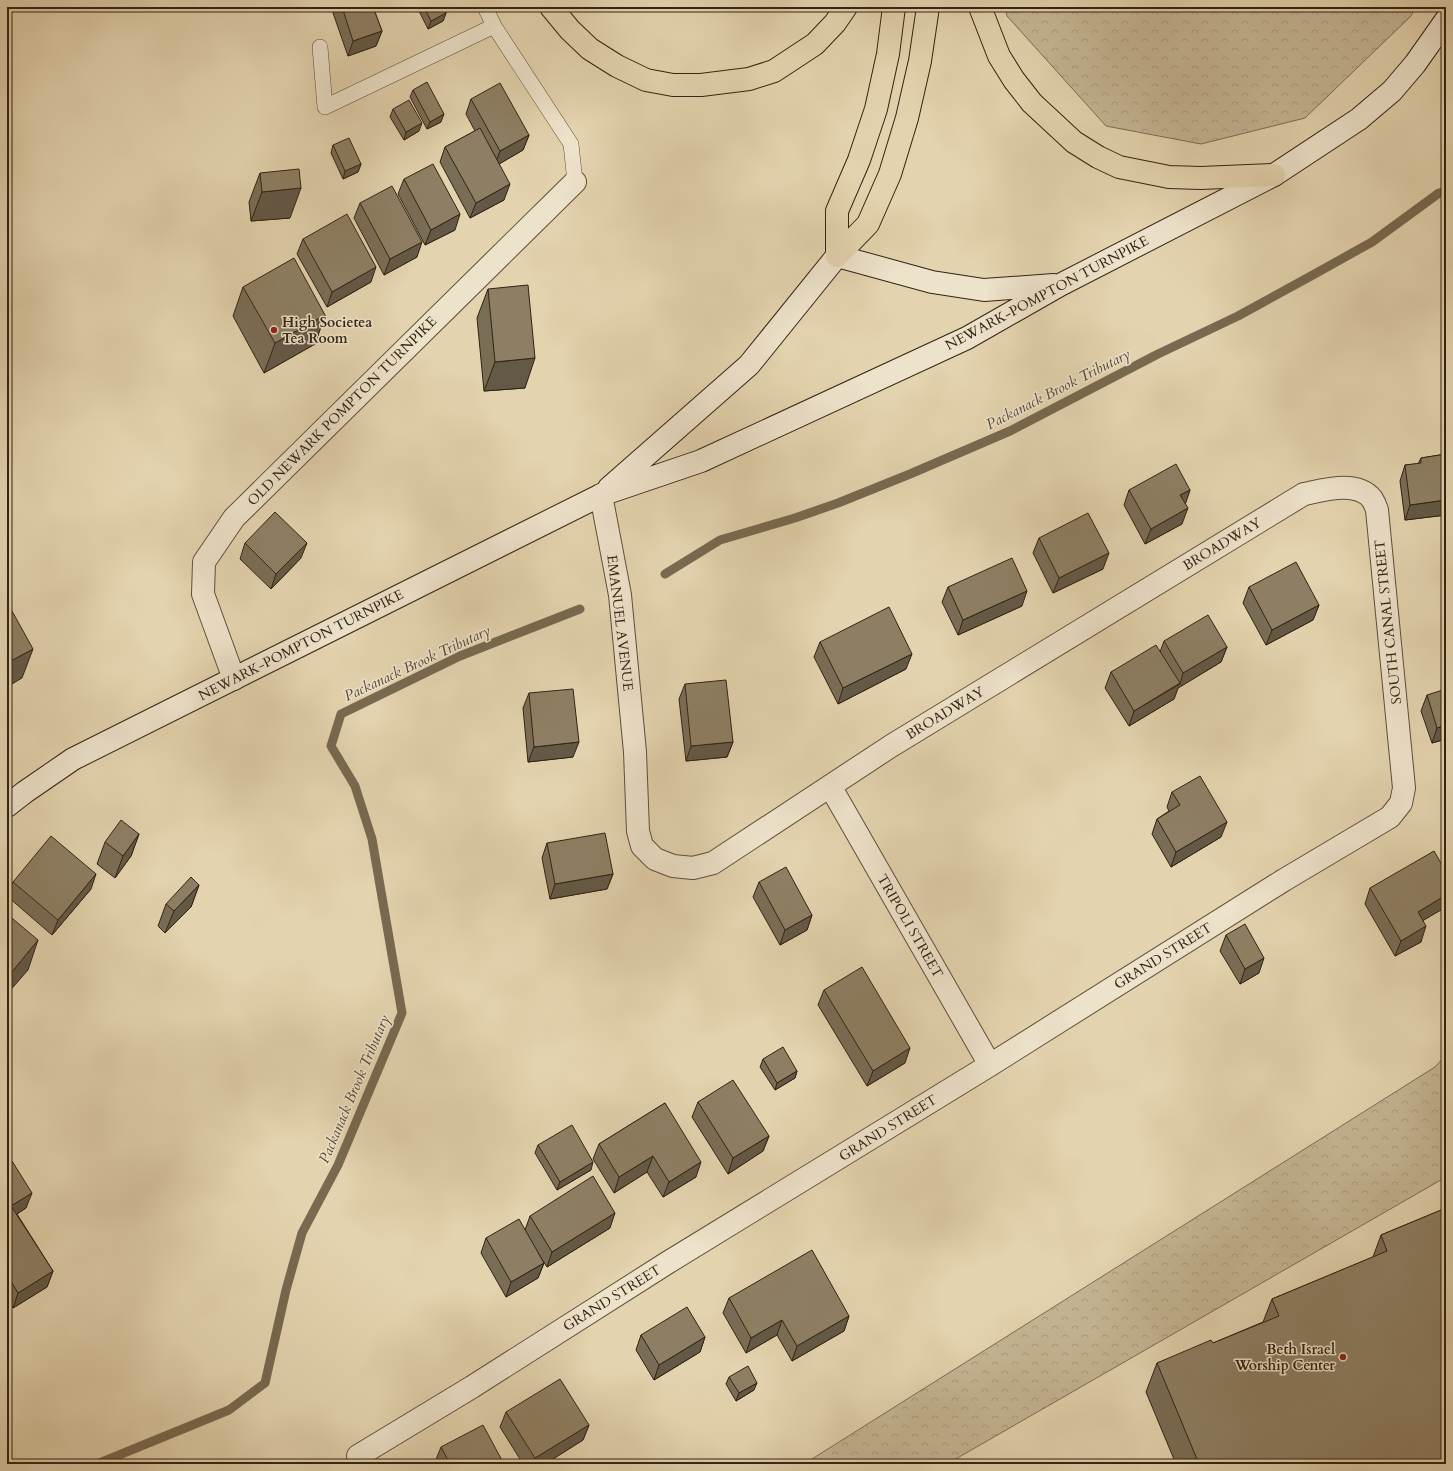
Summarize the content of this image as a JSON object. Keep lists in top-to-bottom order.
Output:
{
  "streets": {
    "street": [
      "NEWARK-POMPTON TURNPIKE",
      "OLD NEWARK POMPTON TURNPIKE",
      "BROADWAY",
      "SOUTH CANAL STREET",
      "EMANUEL AVENUE",
      "TRIPOLI STREET",
      "GRAND STREET"
    ]
  },
  "crossings": [
    ["NEWARK-POMPTON TURNPIKE", "OLD NEWARK POMPTON TURNPIKE"],
    ["NEWARK-POMPTON TURNPIKE", "EMANUEL AVENUE"],
    ["BROADWAY", "SOUTH CANAL STREET"],
    ["BROADWAY", "EMANUEL AVENUE"],
    ["BROADWAY", "TRIPOLI STREET"],
    ["SOUTH CANAL STREET", "GRAND STREET"],
    ["TRIPOLI STREET", "GRAND STREET"]
  ],
  "water": ["Packanack Brook Tributary"],
  "places": ["High Societea Tea Room", "Beth Israel Worship Center"]
}
